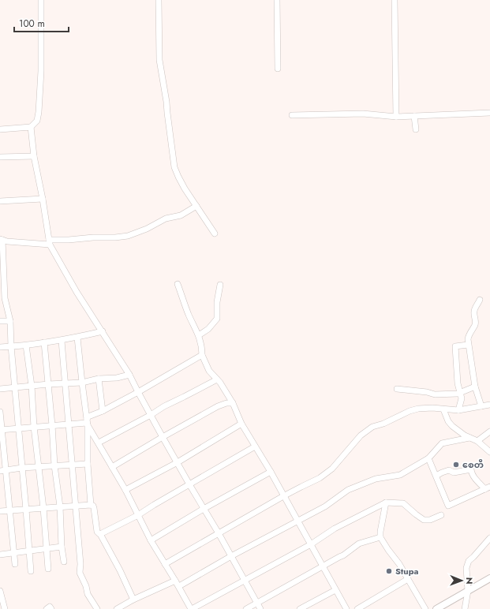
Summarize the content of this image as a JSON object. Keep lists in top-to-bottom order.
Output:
{
  "places": ["စေတီ", "Stupa"],
  "scale_bar": "100 m",
  "north": "right"
}
